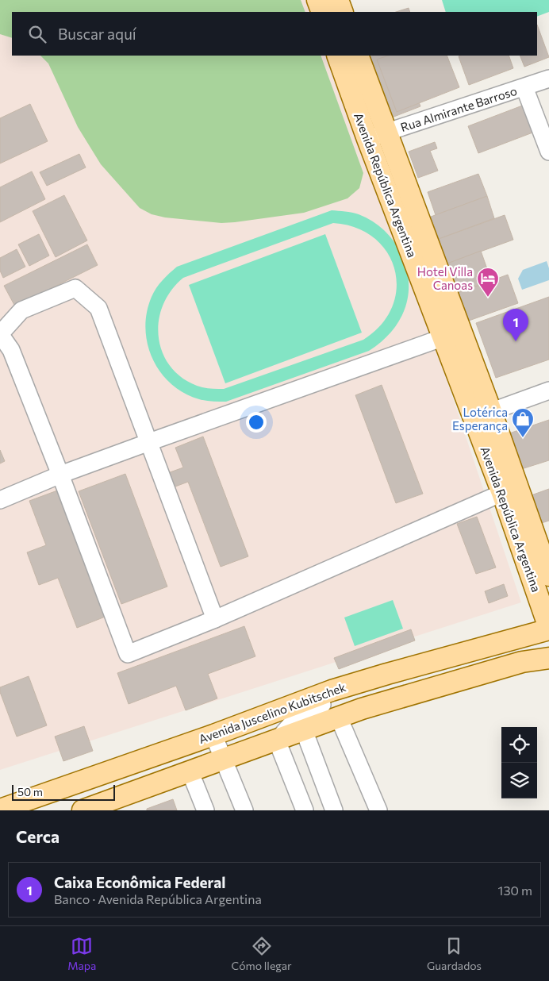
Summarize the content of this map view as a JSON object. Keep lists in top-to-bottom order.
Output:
{
  "streets": {
    "main road": ["Avenida República Argentina", "Avenida Juscelino Kubitschek"],
    "street": ["Rua Almirante Barroso"]
  },
  "crossings": [
    ["Rua Almirante Barroso", "Avenida República Argentina"],
    ["Avenida República Argentina", "Avenida Juscelino Kubitschek"]
  ],
  "places": {
    "hotel": ["Hotel Villa Canoas"],
    "shop": ["Lotérica Esperança"]
  },
  "scale_bar": "50 m",
  "page": {
    "search": "Buscar aquí",
    "pins": "1",
    "scale": "50 m",
    "heading": "Cerca",
    "list": [
      {
        "mark": "1",
        "name": "Caixa Econômica Federal",
        "note": "Banco · Avenida República Argentina",
        "value": "130 m"
      }
    ],
    "nav": ["Mapa", "Cómo llegar", "Guardados"]
  }
}
